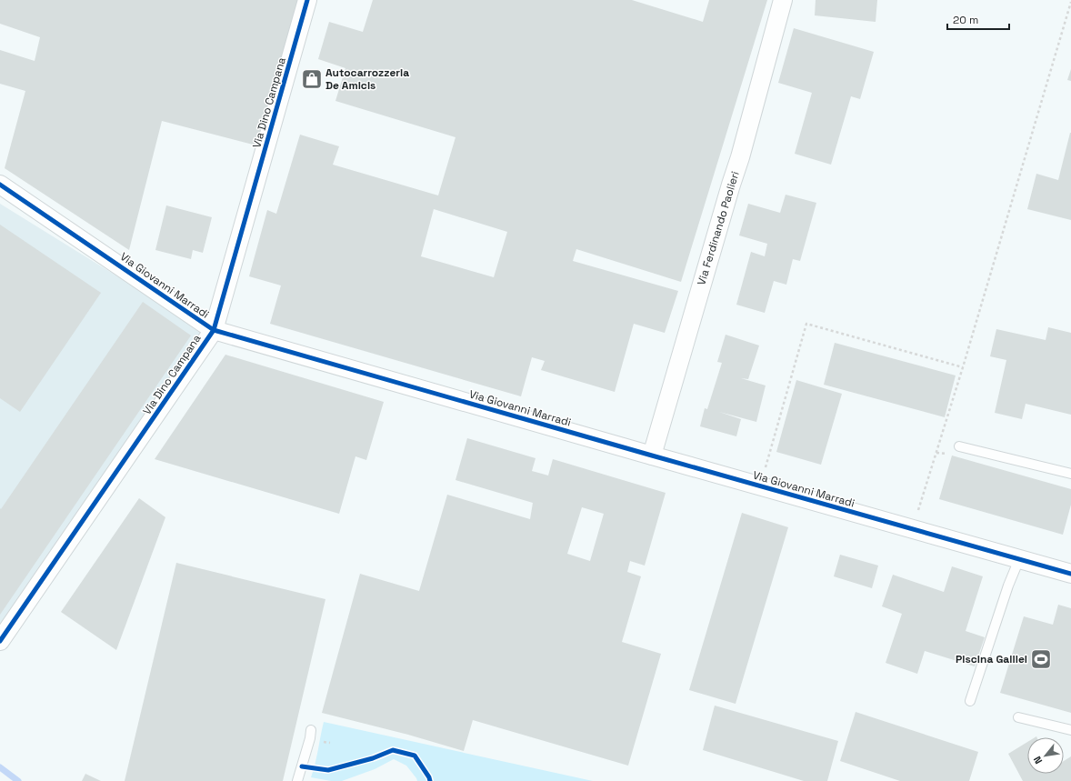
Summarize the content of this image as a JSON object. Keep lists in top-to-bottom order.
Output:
{
  "streets": {
    "street": ["Via Dino Campana", "Via Ferdinando Paolieri", "Via Giovanni Marradi"]
  },
  "crossings": [
    ["Via Dino Campana", "Via Giovanni Marradi"],
    ["Via Ferdinando Paolieri", "Via Giovanni Marradi"]
  ],
  "places": {
    "shop": ["Autocarrozzeria De Amicis"],
    "sports": ["Piscina Galilei"]
  },
  "scale_bar": "20 m",
  "north": "bottom left"
}
